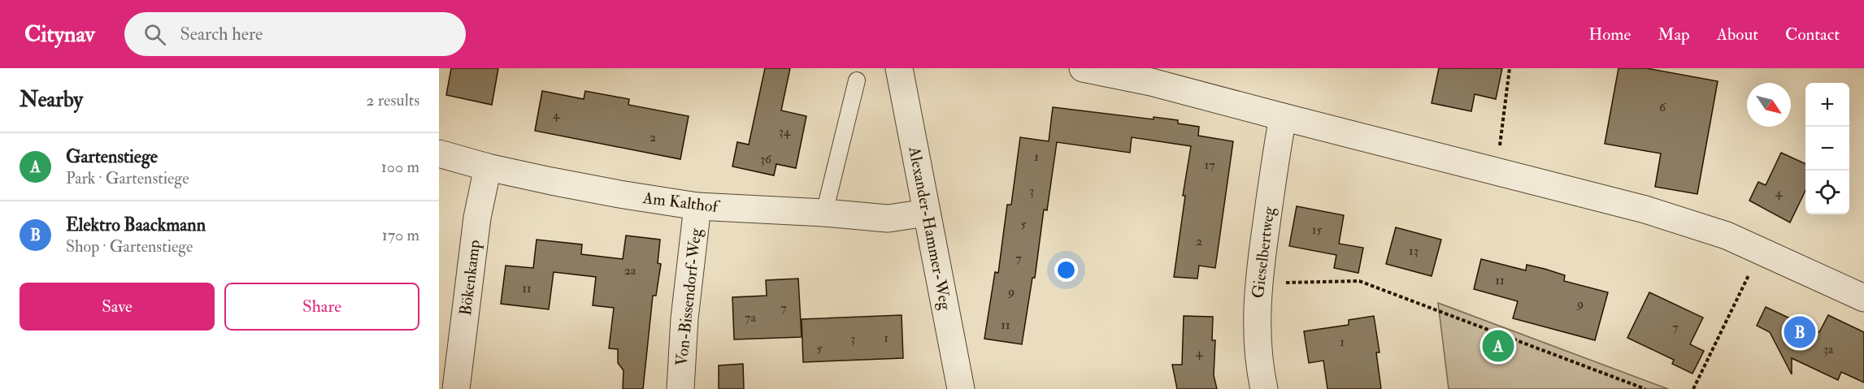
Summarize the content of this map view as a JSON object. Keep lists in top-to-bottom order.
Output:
{
  "streets": {
    "street": [
      "Am Kalthof",
      "Alexander-Hammer-Weg",
      "Gieselbertweg",
      "Bökenkamp",
      "Von-Bissendorf-Weg"
    ]
  },
  "crossings": [
    ["Am Kalthof", "Alexander-Hammer-Weg"],
    ["Am Kalthof", "Bökenkamp"],
    ["Am Kalthof", "Von-Bissendorf-Weg"]
  ],
  "house_numbers": [
    "6",
    "4",
    "34",
    "2",
    "1",
    "36",
    "17",
    "3",
    "4",
    "5",
    "15",
    "2",
    "13",
    "7",
    "2a",
    "11",
    "11",
    "9",
    "9",
    "7",
    "7a",
    "11",
    "7",
    "1",
    "3",
    "1",
    "5",
    "3a",
    "4"
  ],
  "north": "bottom right",
  "page": {
    "header": "Citynav",
    "search": "Search here",
    "nav": [
      "Home",
      "Map",
      "About",
      "Contact"
    ],
    "heading": ["Nearby", "2 results"],
    "map_buttons": ["+", "−"],
    "list": [
      {
        "mark": "A",
        "name": "Gartenstiege",
        "note": "Park · Gartenstiege",
        "value": "100 m"
      },
      {
        "mark": "B",
        "name": "Elektro Baackmann",
        "note": "Shop · Gartenstiege",
        "value": "170 m"
      }
    ],
    "buttons": ["Save", "Share"],
    "pins": ["B", "A"]
  }
}
